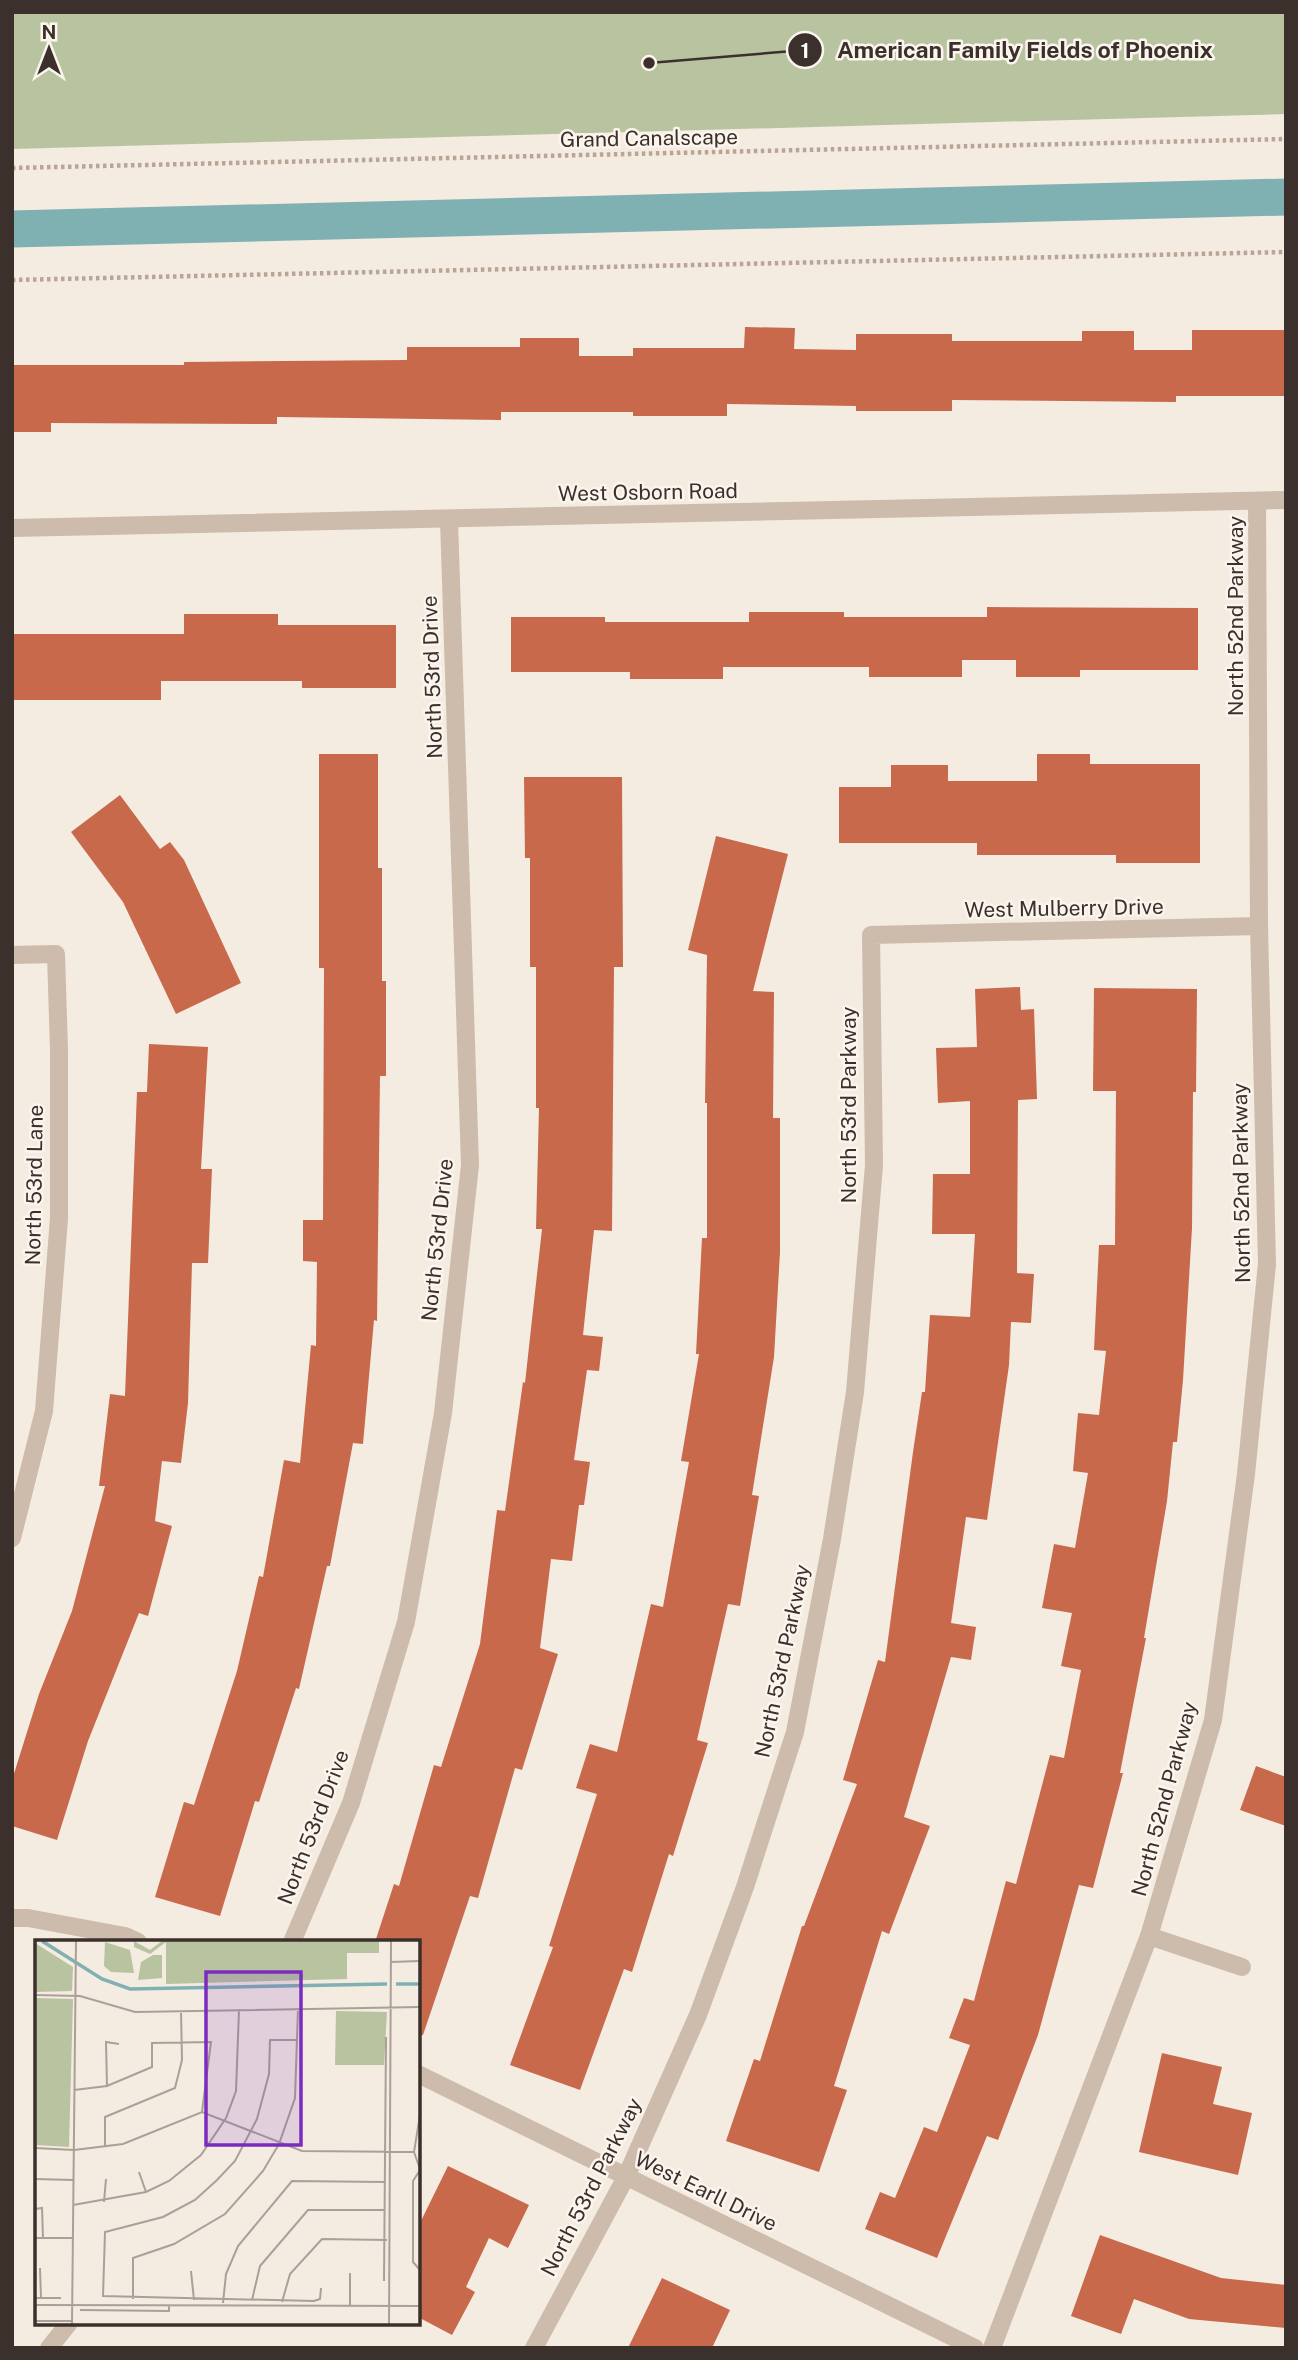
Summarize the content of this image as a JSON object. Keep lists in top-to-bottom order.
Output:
{
  "streets": {
    "street": [
      "West Osborn Road",
      "North 52nd Parkway",
      "North 53rd Drive",
      "West Mulberry Drive",
      "North 53rd Parkway",
      "North 53rd Lane",
      "West Earll Drive"
    ],
    "path": ["Grand Canalscape"]
  },
  "crossings": [
    ["West Osborn Road", "North 52nd Parkway"],
    ["West Osborn Road", "North 53rd Drive"],
    ["North 52nd Parkway", "West Mulberry Drive"],
    ["West Mulberry Drive", "North 53rd Parkway"],
    ["North 53rd Parkway", "West Earll Drive"]
  ],
  "places": ["American Family Fields of Phoenix"],
  "north": "top"
}
